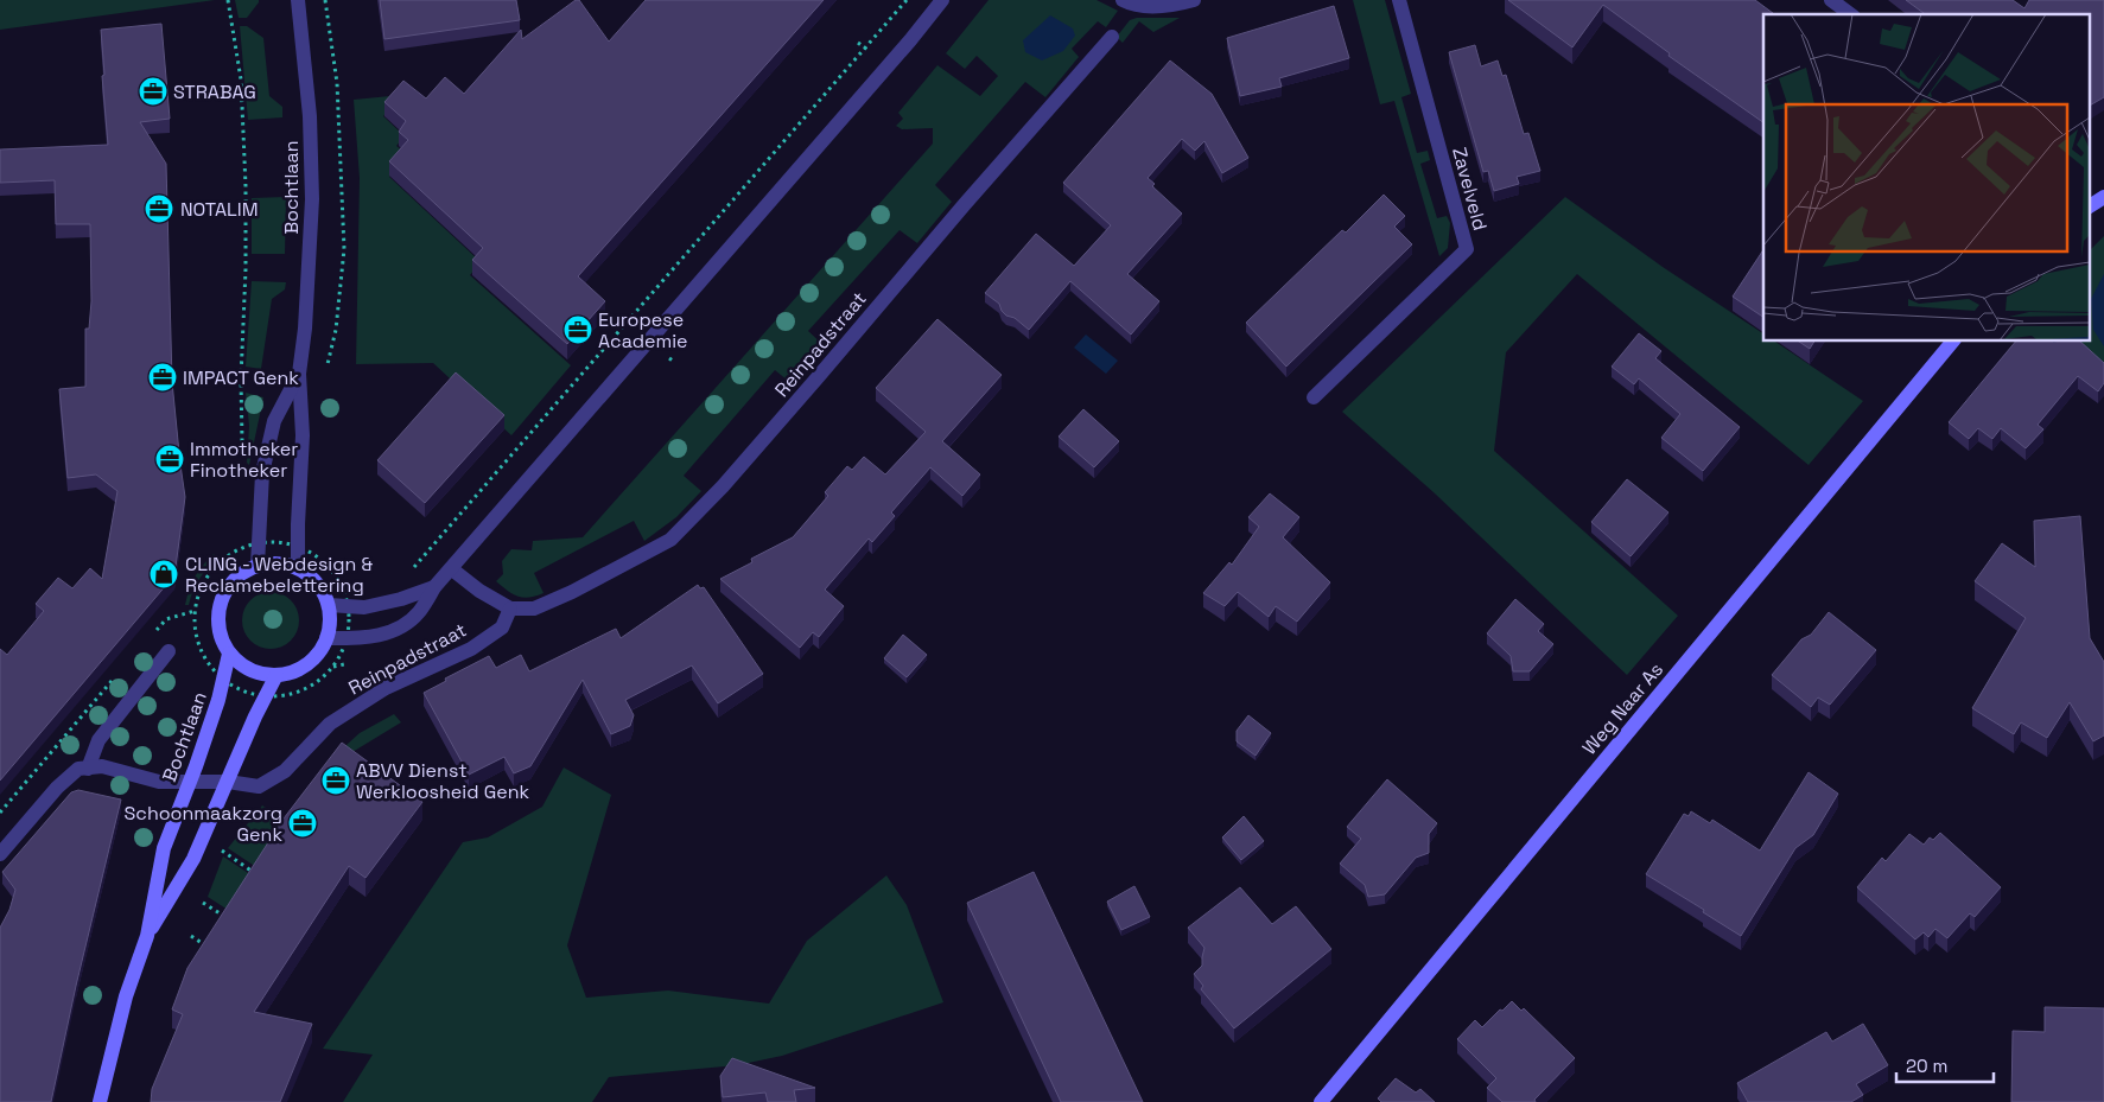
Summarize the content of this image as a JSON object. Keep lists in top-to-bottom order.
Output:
{
  "streets": {
    "main road": ["Bochtlaan", "Weg Naar As"],
    "street": ["Zavelveld", "Reinpadstraat"]
  },
  "crossings": [
    ["Bochtlaan", "Reinpadstraat"]
  ],
  "places": {
    "office": [
      "STRABAG",
      "NOTALIM",
      "Europese Academie",
      "IMPACT Genk",
      "Immotheker Finotheker",
      "ABVV Dienst Werkloosheid Genk",
      "Schoonmaakzorg Genk"
    ],
    "shop": ["CLING - Webdesign & Reclamebelettering"]
  },
  "scale_bar": "20 m"
}
